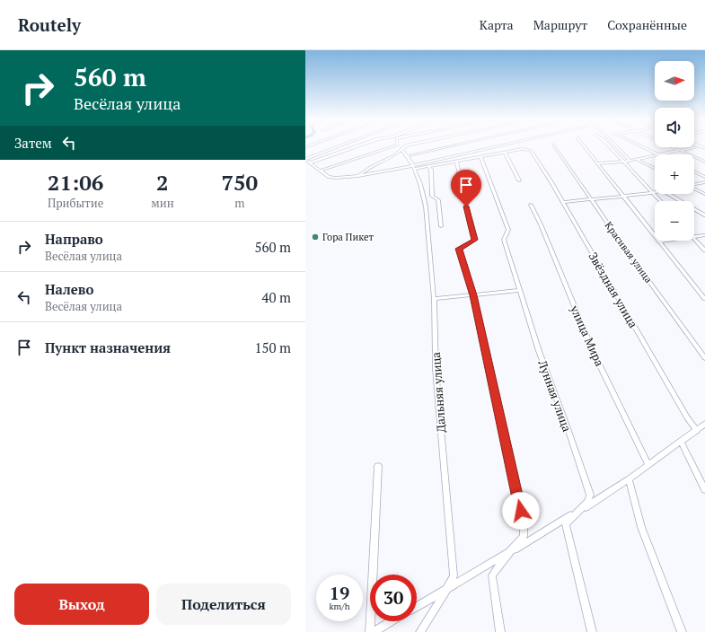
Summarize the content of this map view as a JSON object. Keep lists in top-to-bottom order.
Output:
{
  "streets": {
    "street": [
      "Красивая улица",
      "Звёздная улица",
      "улица Мира",
      "Дальняя улица",
      "Лунная улица"
    ]
  },
  "places": ["Гора Пикет"],
  "north": "right",
  "page": {
    "header": "Routely",
    "nav": ["Карта", "Маршрут", "Сохранённые"],
    "turn": ["560 m", "Весёлая улица"],
    "map_buttons": ["+", "−"],
    "then": "Затем",
    "eta": [
      "21:06",
      "Прибытие",
      "2",
      "мин",
      "750",
      "m"
    ],
    "list": [
      {
        "name": "Направо",
        "note": "Весёлая улица",
        "value": "560 m"
      },
      {
        "name": "Налево",
        "note": "Весёлая улица",
        "value": "40 m"
      },
      {
        "name": "Пункт назначения",
        "value": "150 m"
      }
    ],
    "speed": "19 km/h",
    "limit": "30",
    "buttons": ["Выход", "Поделиться"]
  }
}
